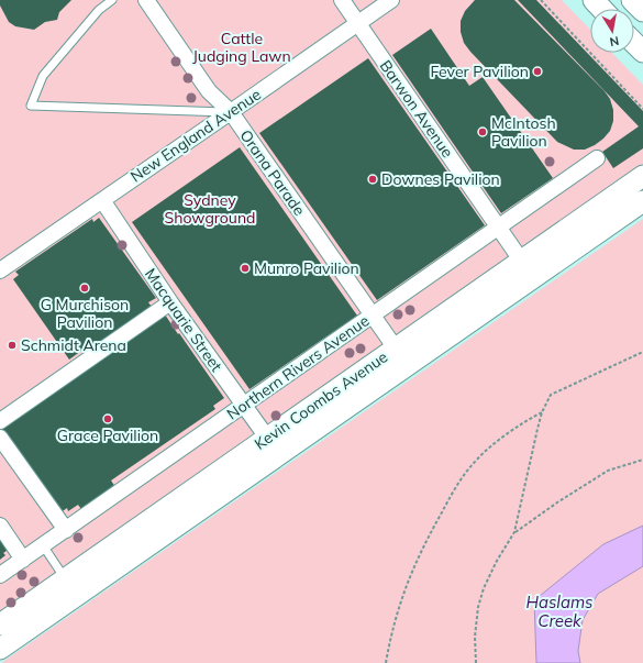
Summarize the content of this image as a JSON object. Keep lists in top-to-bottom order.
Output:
{
  "streets": {
    "main road": ["Kevin Coombs Avenue"],
    "street": [
      "Barwon Avenue",
      "New England Avenue",
      "Orana Parade",
      "Macquarie Street",
      "Northern Rivers Avenue"
    ]
  },
  "crossings": [
    ["Barwon Avenue", "New England Avenue"],
    ["Barwon Avenue", "Northern Rivers Avenue"],
    ["Barwon Avenue", "Kevin Coombs Avenue"],
    ["New England Avenue", "Orana Parade"],
    ["New England Avenue", "Macquarie Street"],
    ["Orana Parade", "Northern Rivers Avenue"],
    ["Orana Parade", "Kevin Coombs Avenue"],
    ["Macquarie Street", "Northern Rivers Avenue"],
    ["Macquarie Street", "Kevin Coombs Avenue"]
  ],
  "water": ["Haslams Creek"],
  "parks": ["Cattle Judging Lawn", "Sydney Showground"],
  "places": [
    "Fever Pavilion",
    "McIntosh Pavilion",
    "Downes Pavilion",
    "Munro Pavilion",
    "G Murchison Pavilion",
    "Schmidt Arena",
    "Grace Pavilion"
  ],
  "north": "bottom"
}
